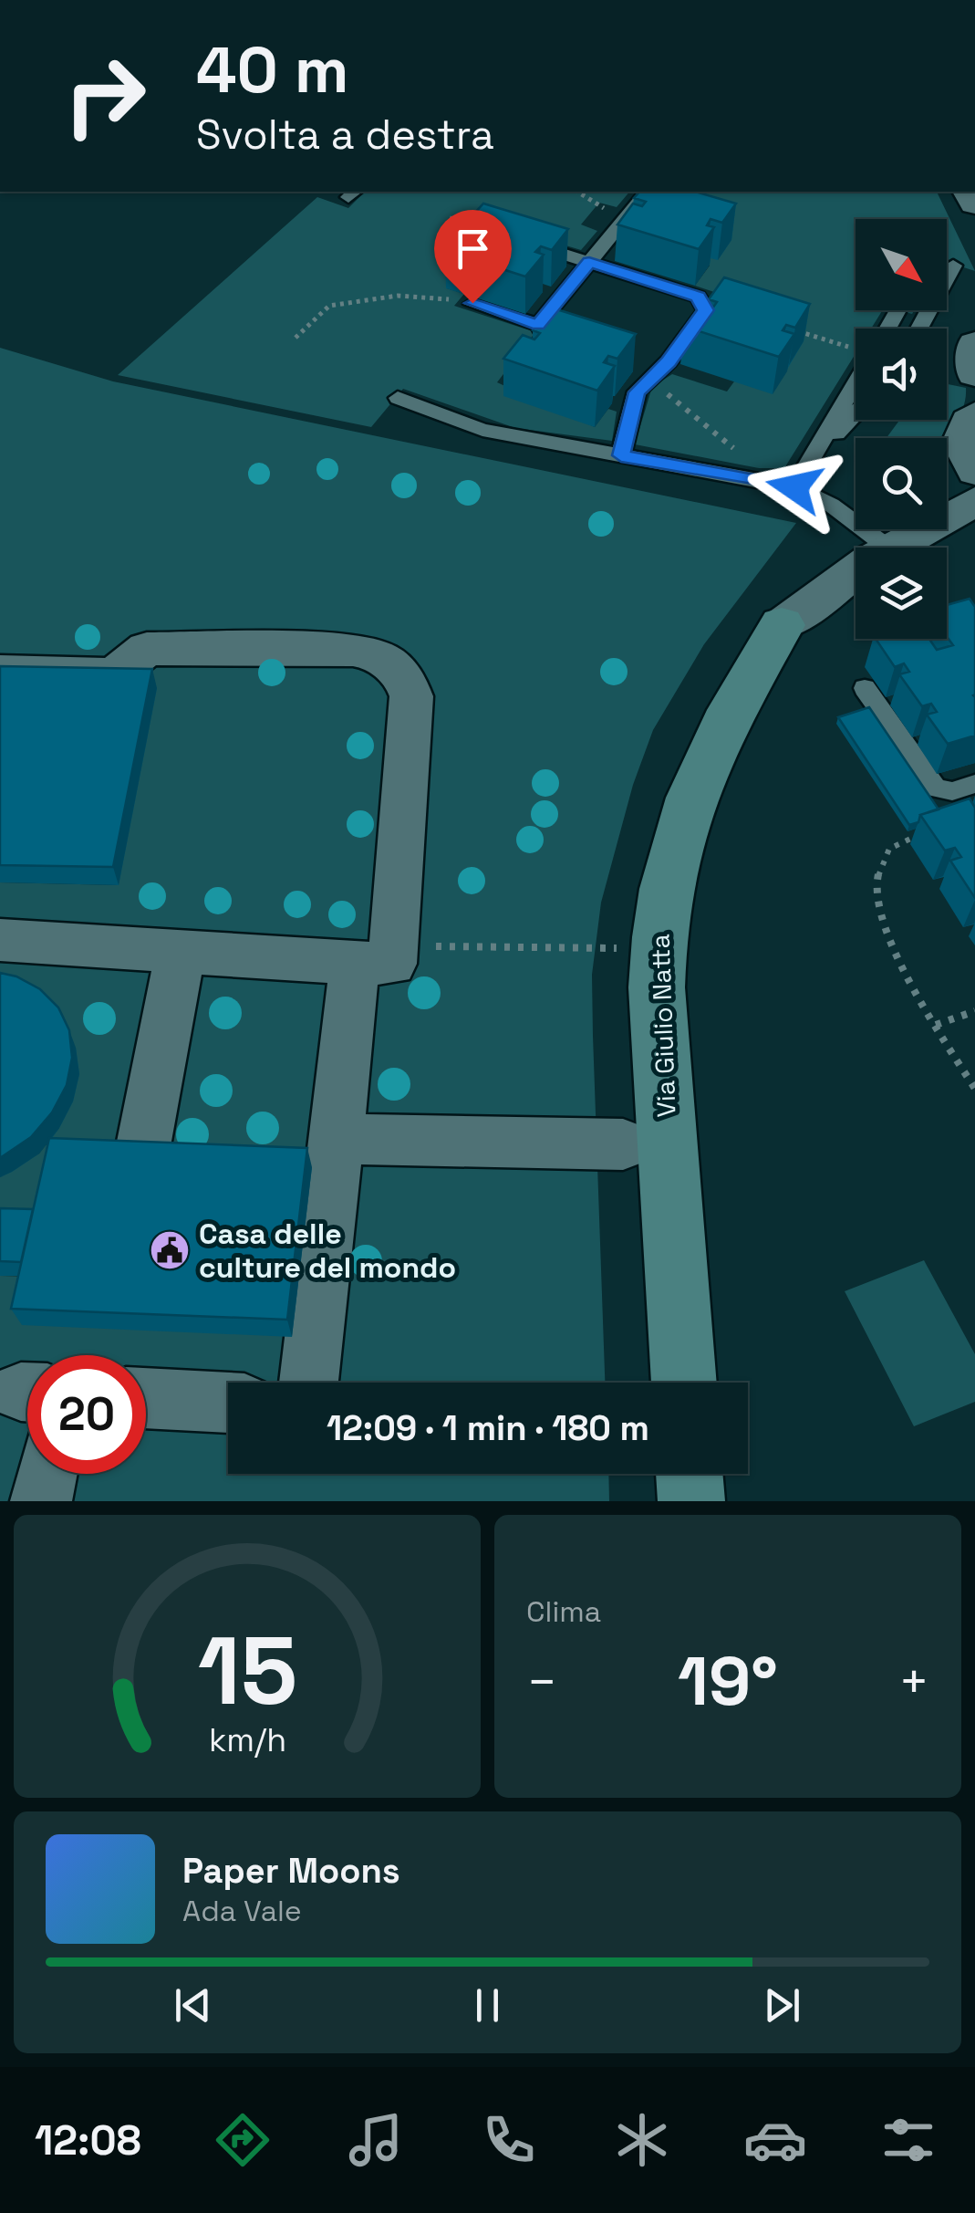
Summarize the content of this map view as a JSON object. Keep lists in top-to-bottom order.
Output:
{
  "streets": {
    "street": ["Via Giulio Natta"]
  },
  "places": {
    "public building": ["Casa delle culture del mondo"]
  },
  "north": "bottom right",
  "page": {
    "turn": ["40 m", "Svolta a destra"],
    "limit": "20",
    "trip": "12:09 · 1 min · 180 m",
    "tile": "Clima",
    "heat": ["−", "19°", "+"],
    "song": ["Paper Moons", "Ada Vale"],
    "tabs": "12:08",
    "gauge": ["15", "km/h"]
  }
}
